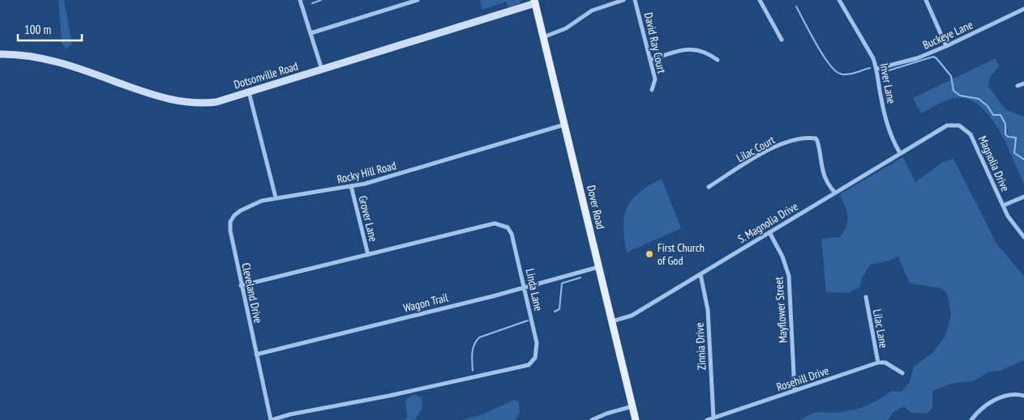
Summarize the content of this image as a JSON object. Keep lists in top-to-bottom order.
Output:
{
  "streets": {
    "main road": ["Dotsonville Road", "Dover Road"],
    "street": [
      "Buckeye Lane",
      "David Ray Court",
      "Inver Lane",
      "Lilac Court",
      "Magnolia Drive",
      "Rocky Hill Road",
      "Grover Lane",
      "S. Magnolia Drive",
      "Linda Lane",
      "Cleveland Drive",
      "Wagon Trail",
      "Mayflower Street",
      "Lilac Lane",
      "Zinnia Drive",
      "Rosehill Drive"
    ]
  },
  "crossings": [
    ["Buckeye Lane", "Inver Lane"],
    ["Dotsonville Road", "Dover Road"],
    ["Inver Lane", "S. Magnolia Drive"],
    ["Lilac Court", "S. Magnolia Drive"],
    ["Magnolia Drive", "S. Magnolia Drive"],
    ["Rocky Hill Road", "Dover Road"],
    ["Rocky Hill Road", "Grover Lane"],
    ["Rocky Hill Road", "Cleveland Drive"],
    ["Dover Road", "S. Magnolia Drive"],
    ["Dover Road", "Wagon Trail"],
    ["Grover Lane", "Linda Lane"],
    ["S. Magnolia Drive", "Mayflower Street"],
    ["S. Magnolia Drive", "Zinnia Drive"],
    ["Linda Lane", "Cleveland Drive"],
    ["Linda Lane", "Wagon Trail"],
    ["Cleveland Drive", "Wagon Trail"],
    ["Mayflower Street", "Rosehill Drive"],
    ["Lilac Lane", "Rosehill Drive"],
    ["Zinnia Drive", "Rosehill Drive"]
  ],
  "places": ["First Church of God"],
  "scale_bar": "100 m"
}
